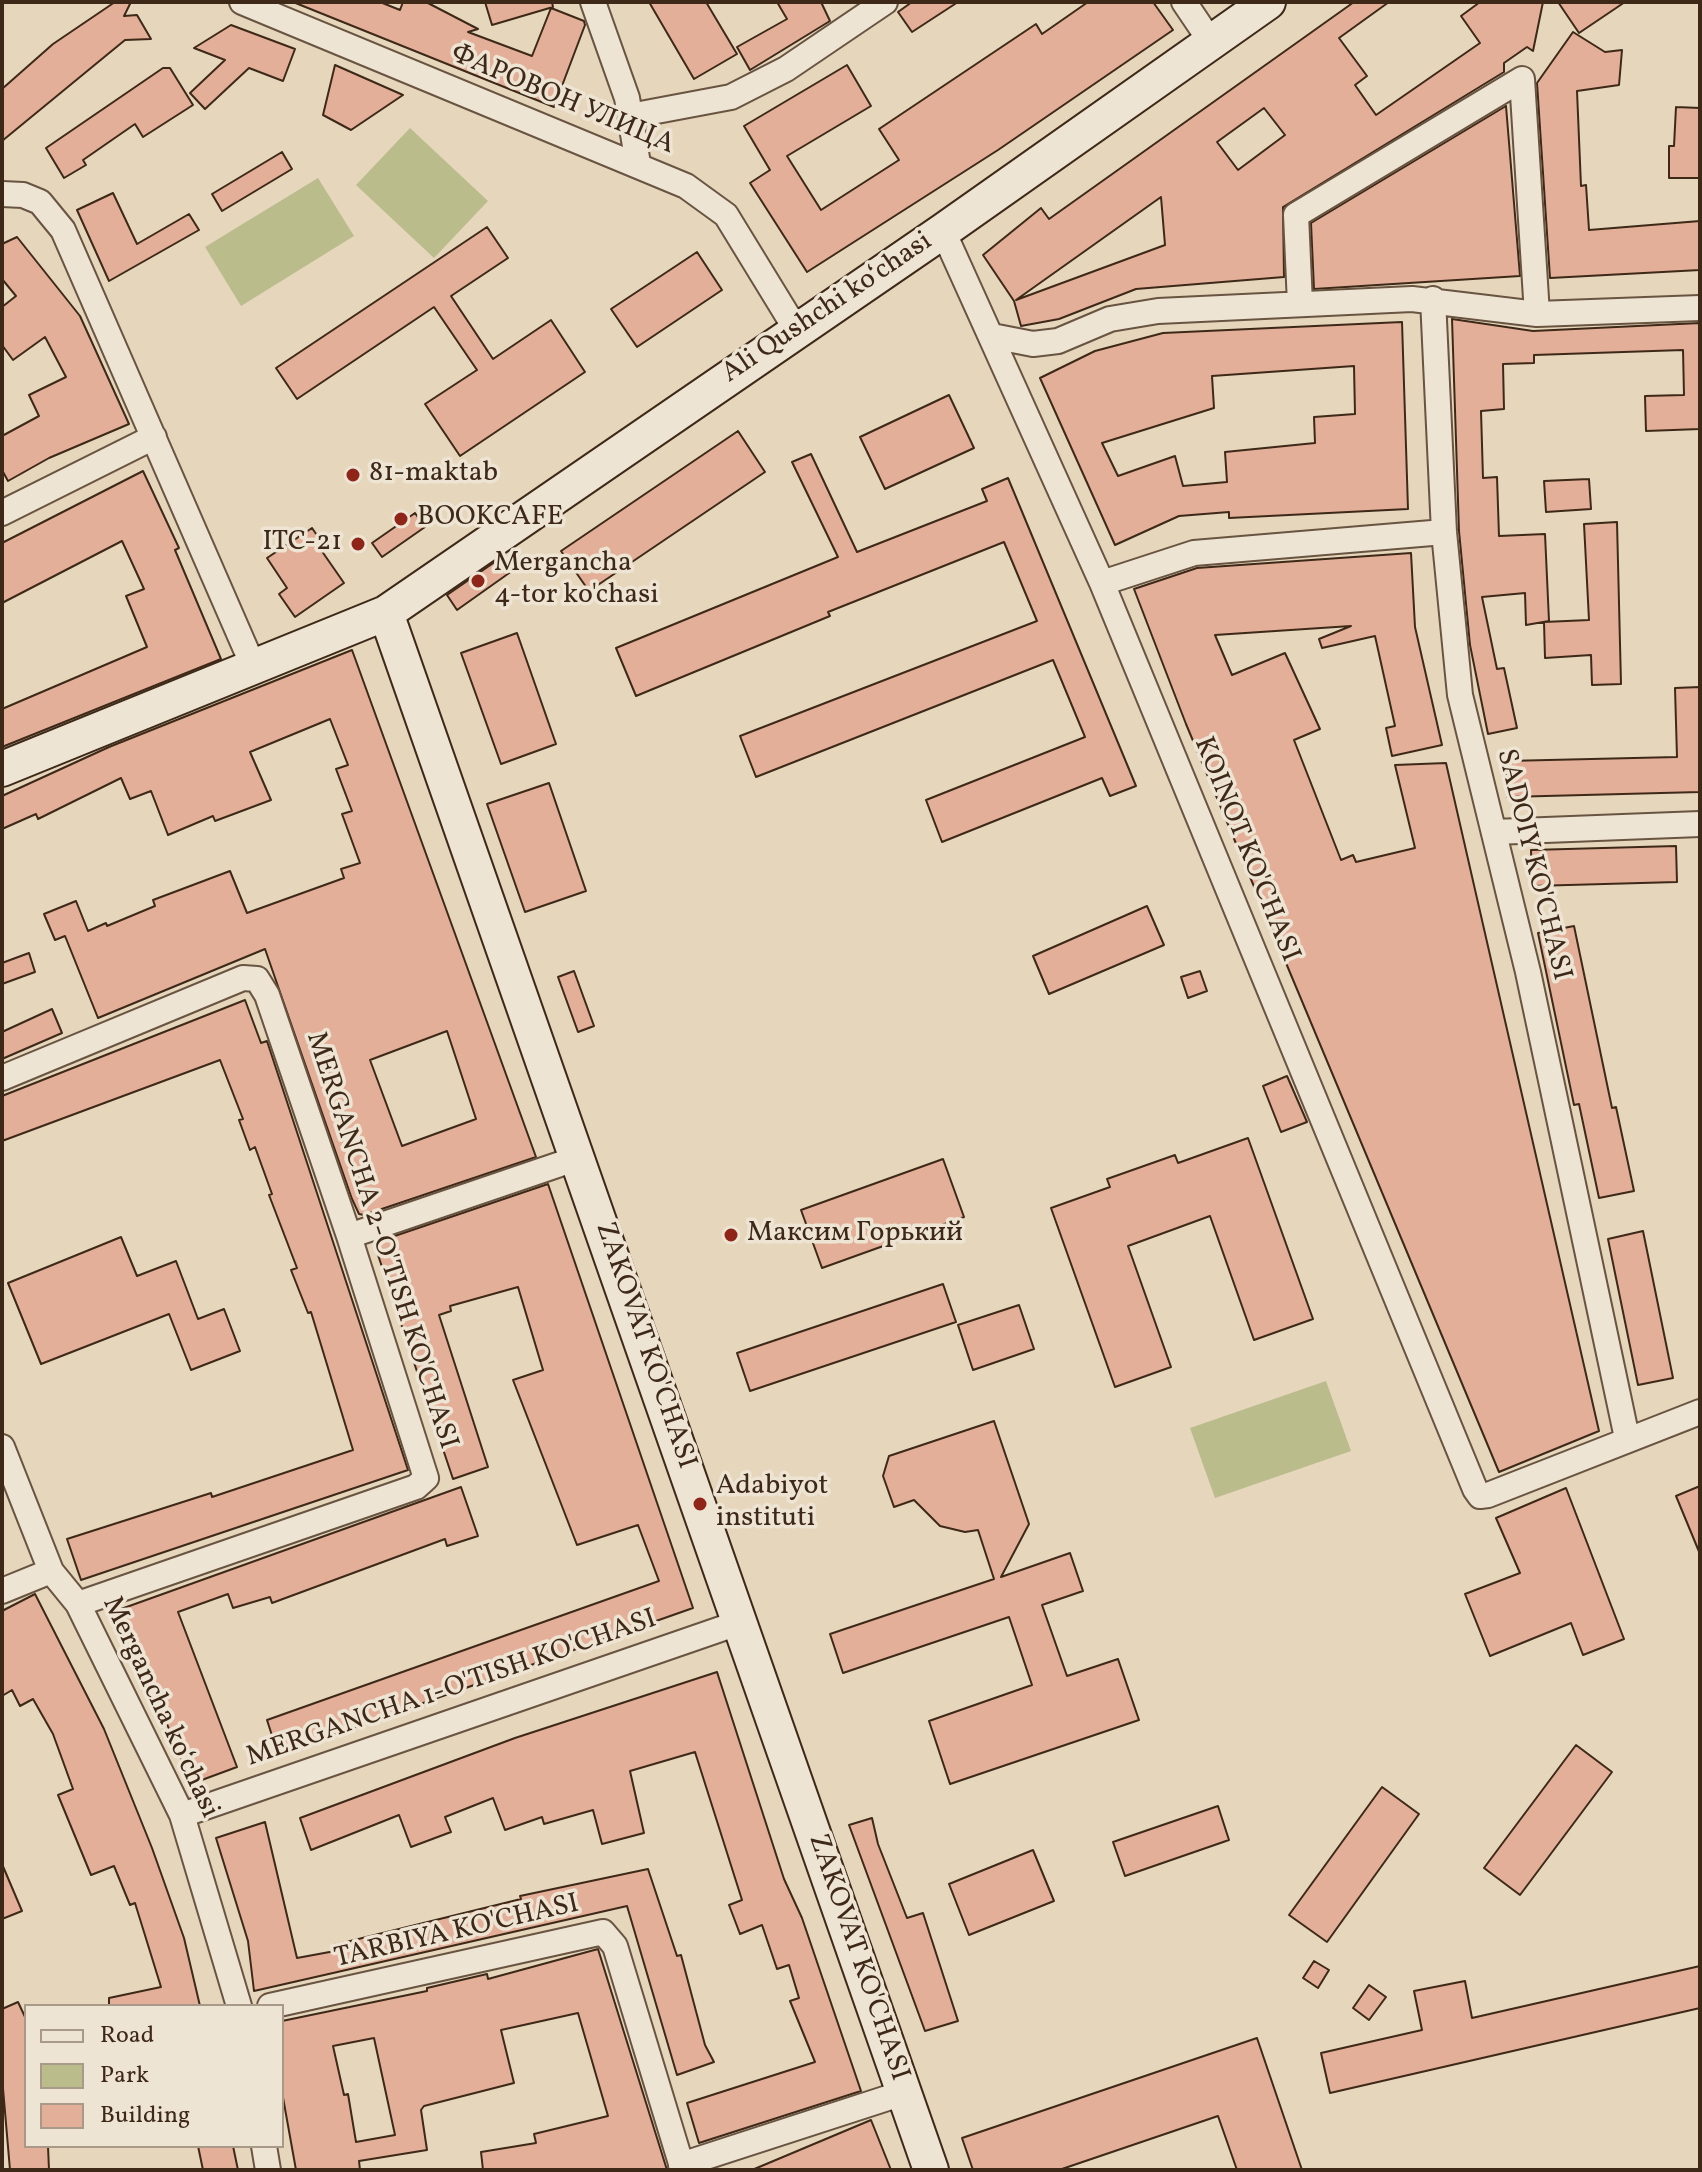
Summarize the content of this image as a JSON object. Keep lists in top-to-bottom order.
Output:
{
  "streets": {
    "street": [
      "ФАРОВОН УЛИЦА",
      "Ali Qushchi koʻchasi",
      "KOINOT KO'CHASI",
      "SADOIY KO'CHASI",
      "MERGANCHA 2-O'TISH KO'CHASI",
      "ZAKOVAT KO'CHASI",
      "MERGANCHA 1-O'TISH KO'CHASI",
      "Mergancha koʻchasi",
      "TARBIYA KO'CHASI"
    ]
  },
  "crossings": [
    ["ФАРОВОН УЛИЦА", "Ali Qushchi koʻchasi"],
    ["Ali Qushchi koʻchasi", "KOINOT KO'CHASI"],
    ["Ali Qushchi koʻchasi", "ZAKOVAT KO'CHASI"],
    ["KOINOT KO'CHASI", "SADOIY KO'CHASI"],
    ["MERGANCHA 2-O'TISH KO'CHASI", "Mergancha koʻchasi"],
    ["ZAKOVAT KO'CHASI", "MERGANCHA 1-O'TISH KO'CHASI"],
    ["ZAKOVAT KO'CHASI", "TARBIYA KO'CHASI"],
    ["MERGANCHA 1-O'TISH KO'CHASI", "Mergancha koʻchasi"]
  ],
  "places": [
    "81-maktab",
    "BOOKCAFE",
    "ITC-21",
    "Mergancha 4-tor ko'chasi",
    "Максим Горький",
    "Adabiyot instituti"
  ],
  "legend": ["Road", "Park", "Building"]
}
